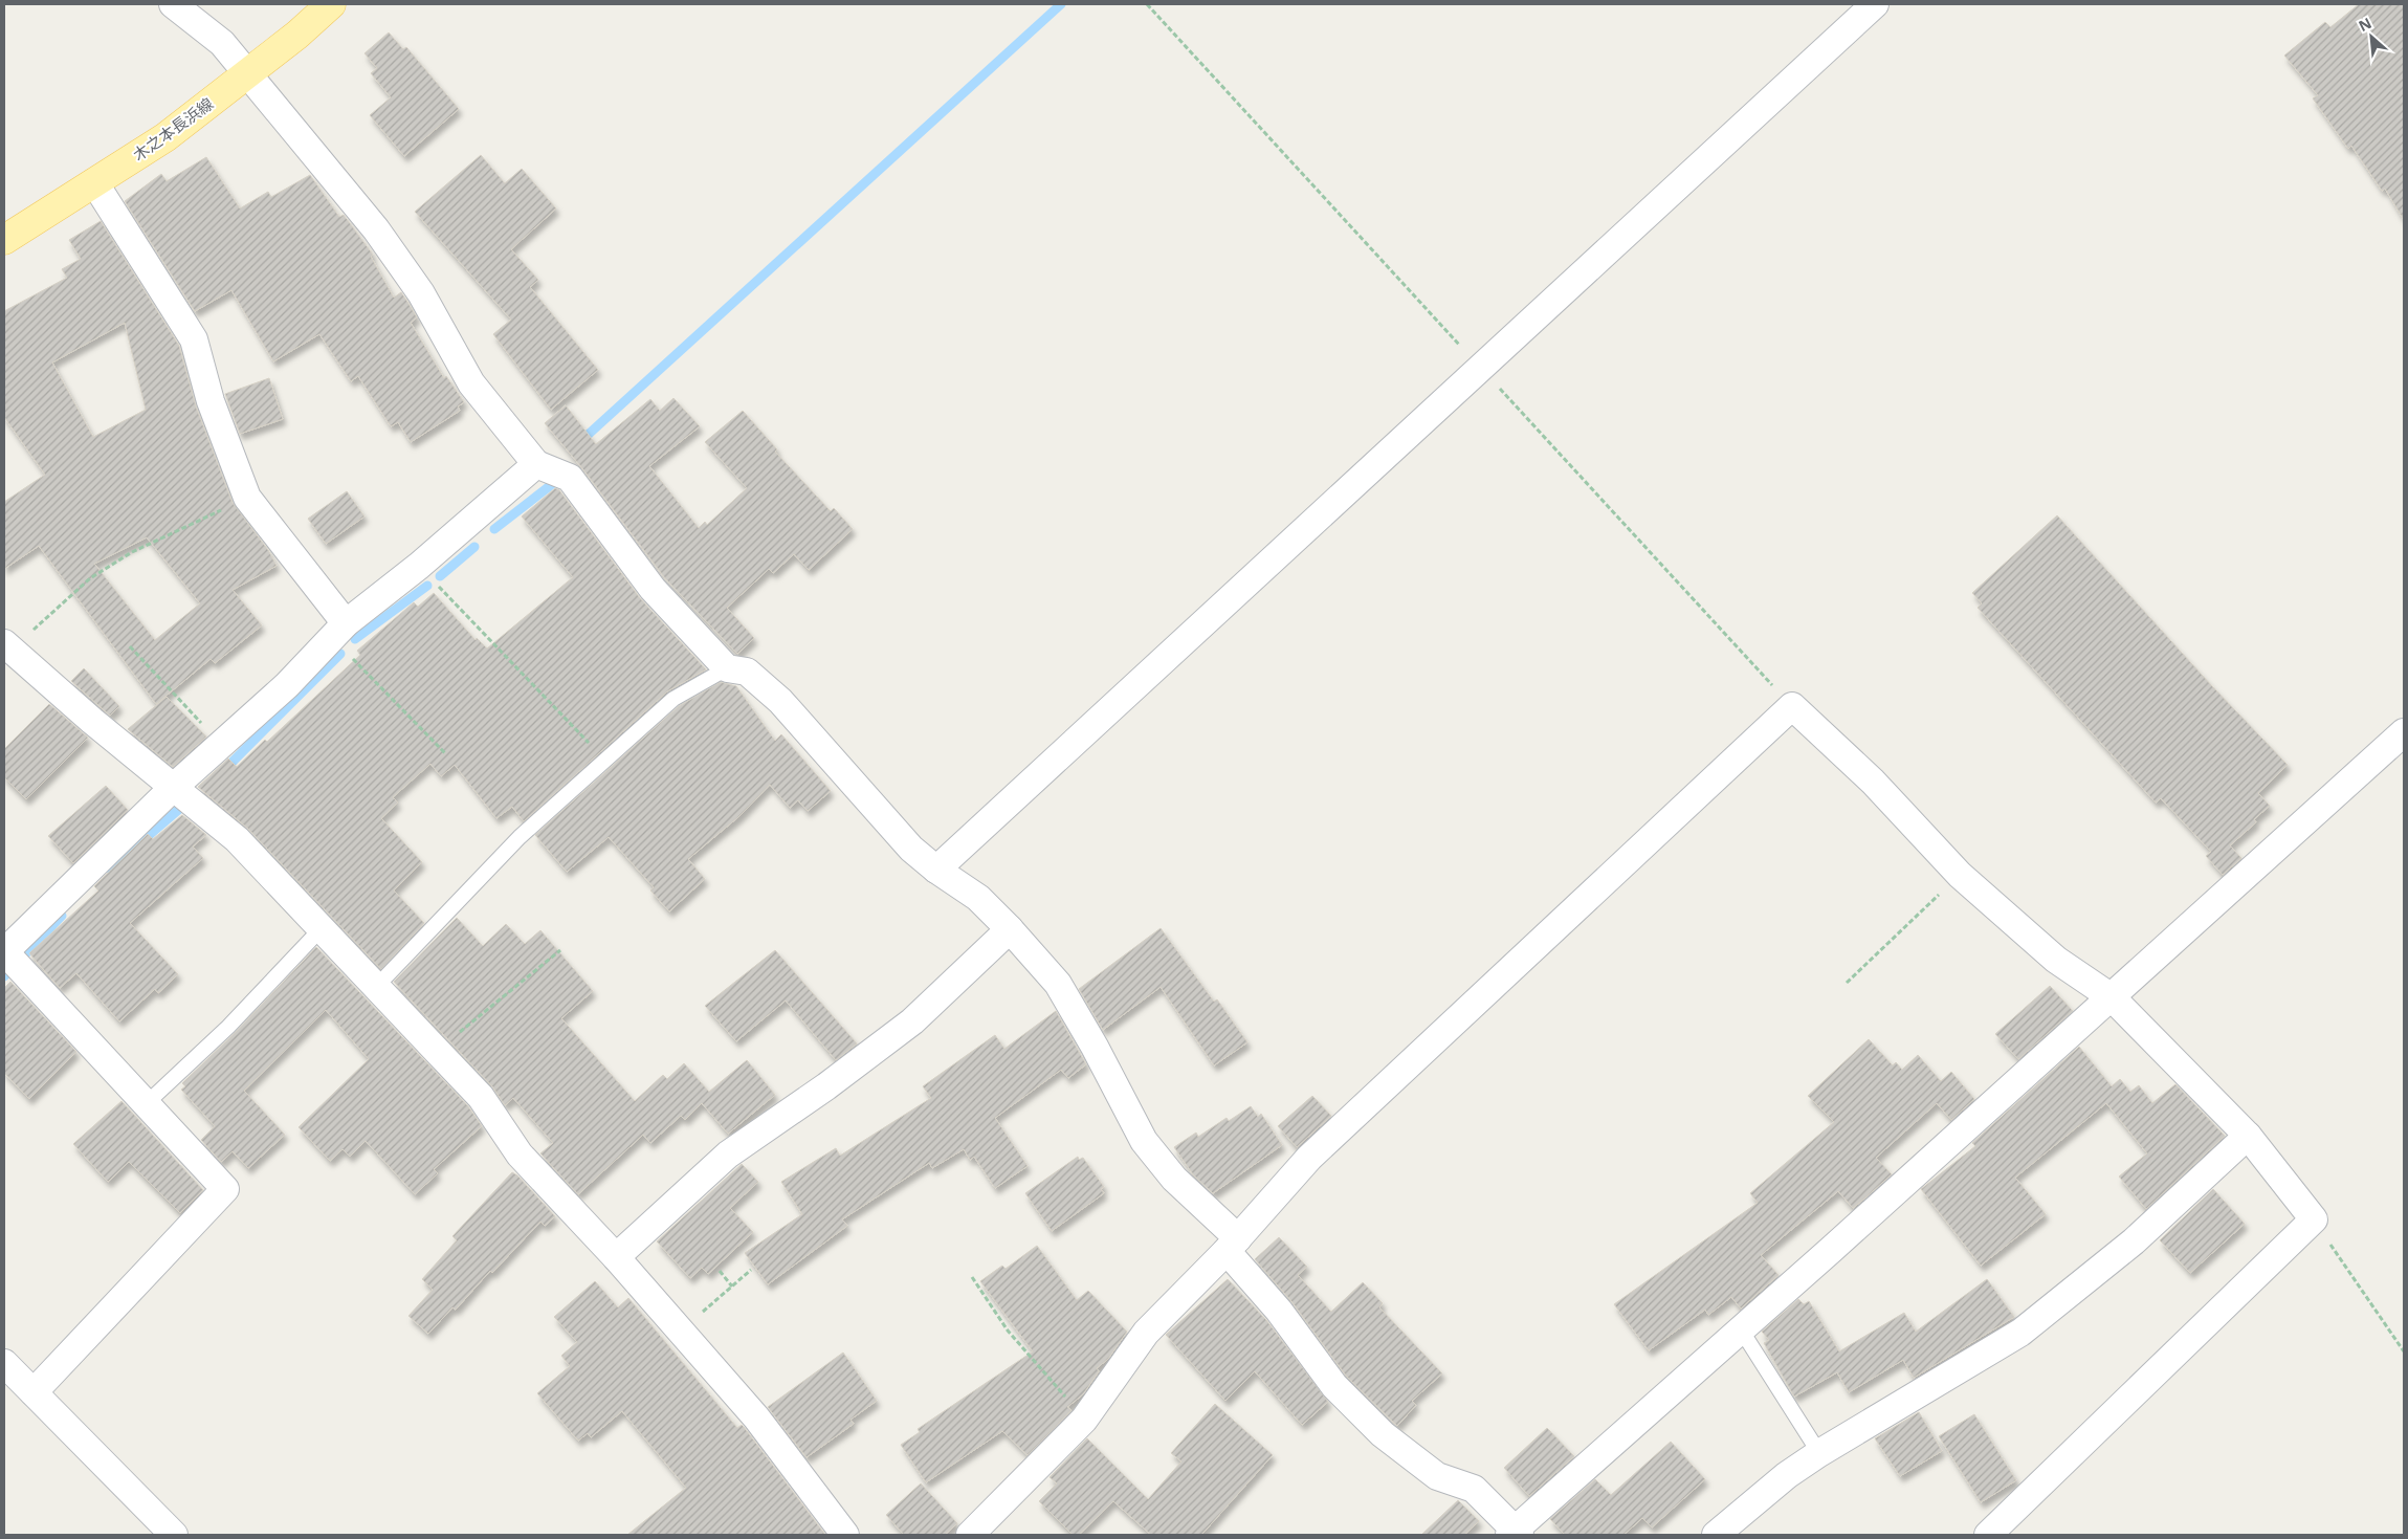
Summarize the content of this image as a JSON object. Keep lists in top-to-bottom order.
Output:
{
  "streets": {
    "main road": ["木之本長浜線"]
  },
  "north": "top left"
}
